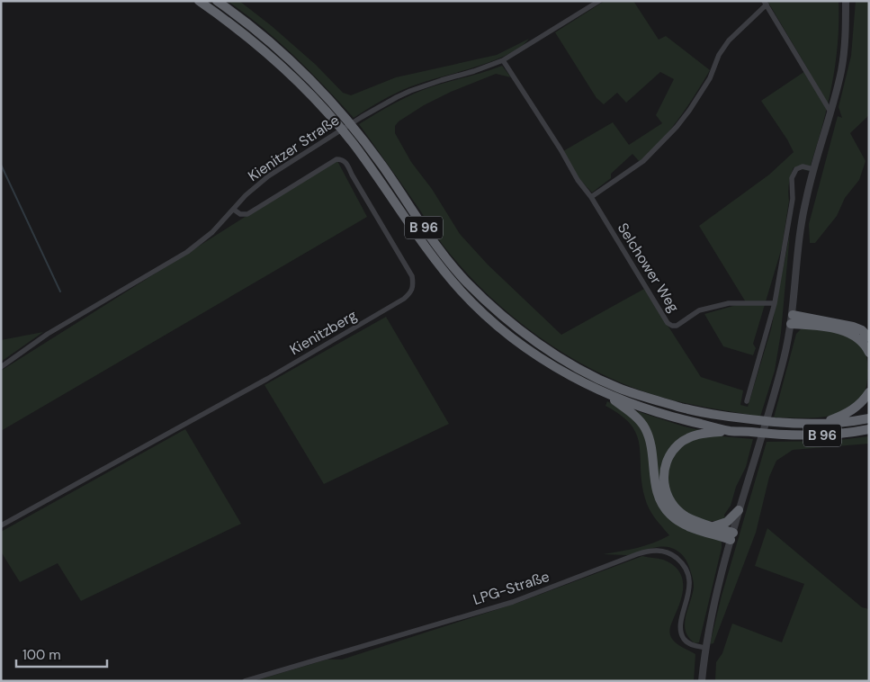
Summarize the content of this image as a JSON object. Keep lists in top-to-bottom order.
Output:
{
  "streets": {
    "highway": ["B 96"],
    "street": [
      "Kienitzer Straße",
      "Selchower Weg",
      "Kienitzberg",
      "LPG-Straße"
    ]
  },
  "crossings": [
    ["Kienitzer Straße", "Selchower Weg"],
    ["Kienitzer Straße", "Kienitzberg"]
  ],
  "scale_bar": "100 m"
}
